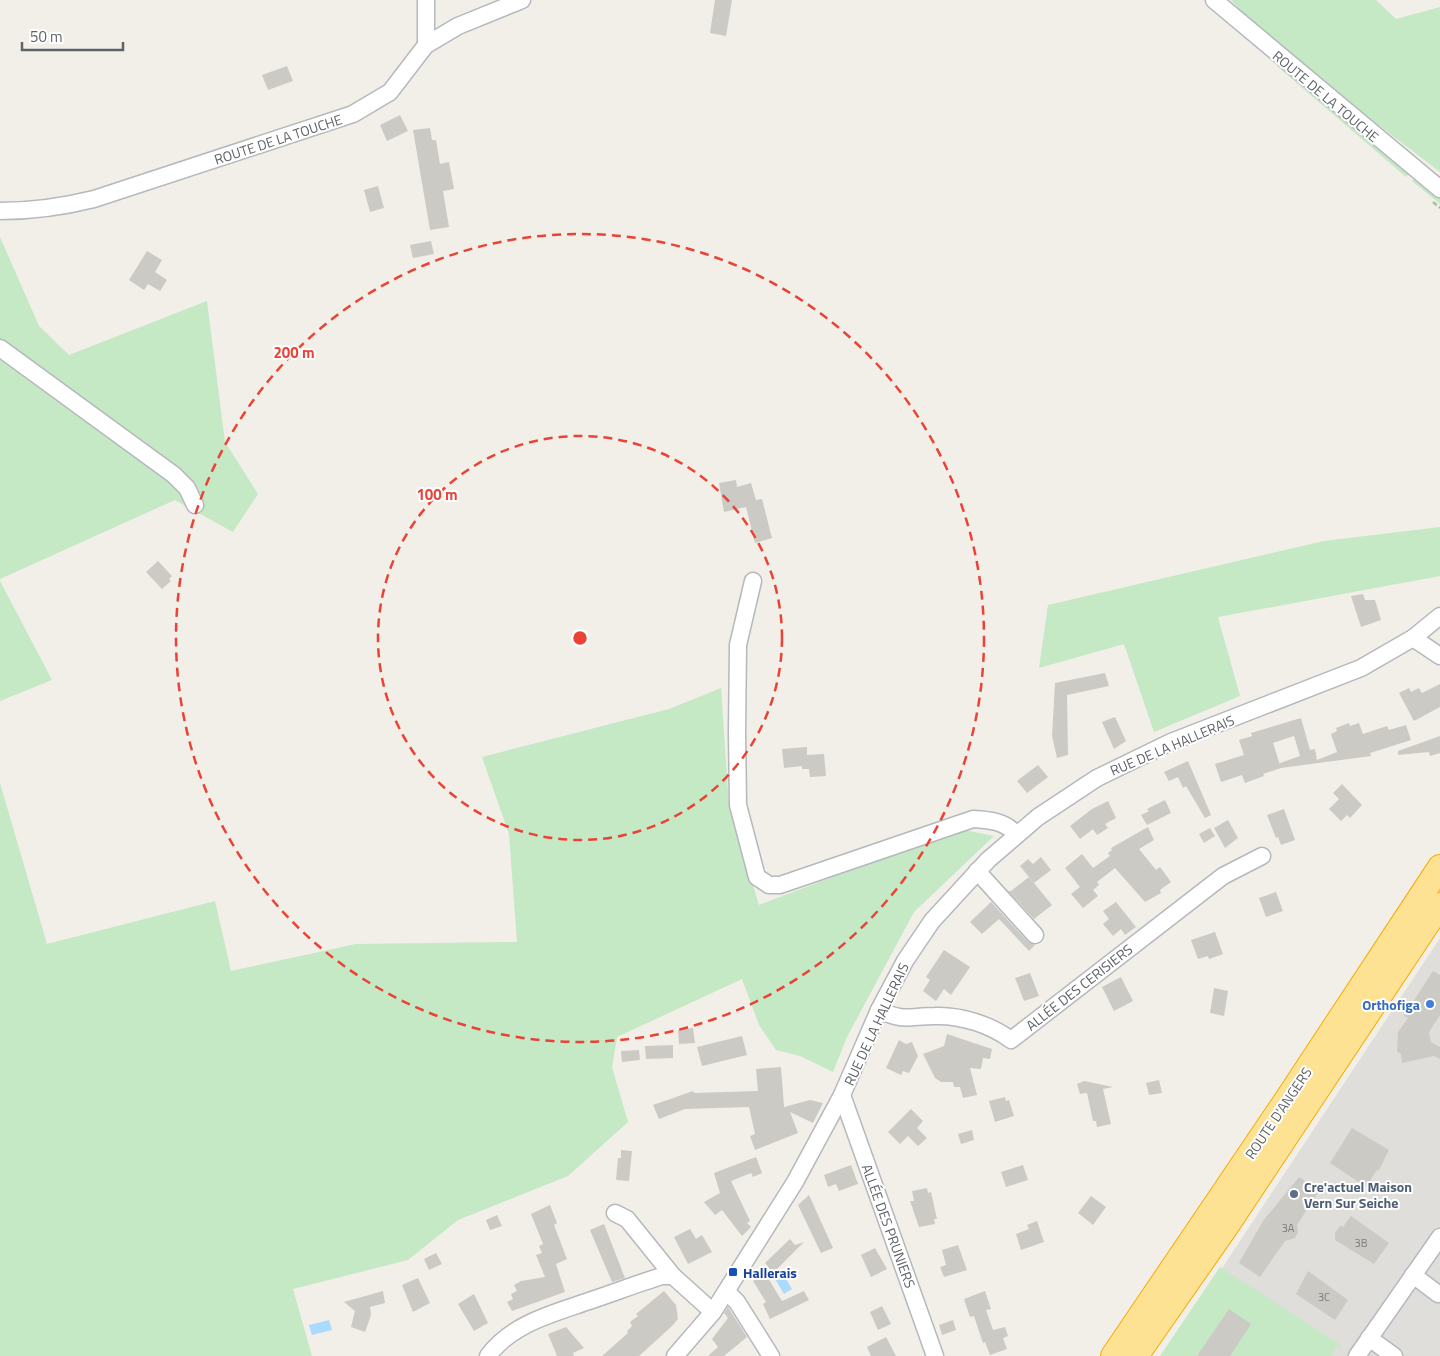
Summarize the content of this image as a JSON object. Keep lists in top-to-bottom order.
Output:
{
  "streets": {
    "highway": ["ROUTE D'ANGERS"],
    "street": [
      "ROUTE DE LA TOUCHE",
      "RUE DE LA HALLERAIS",
      "ALLÉE DES CERISIERS",
      "ALLÉE DES PRUNIERS"
    ]
  },
  "crossings": [
    ["RUE DE LA HALLERAIS", "ALLÉE DES CERISIERS"],
    ["RUE DE LA HALLERAIS", "ALLÉE DES PRUNIERS"]
  ],
  "places": {
    "other": ["Orthofiga", "Cre'actuel Maison Vern Sur Seiche"],
    "transit": ["Hallerais"]
  },
  "house_numbers": ["3A", "3B", "3C"],
  "scale_bar": "50 m",
  "rings": ["200 m", "100 m"]
}
